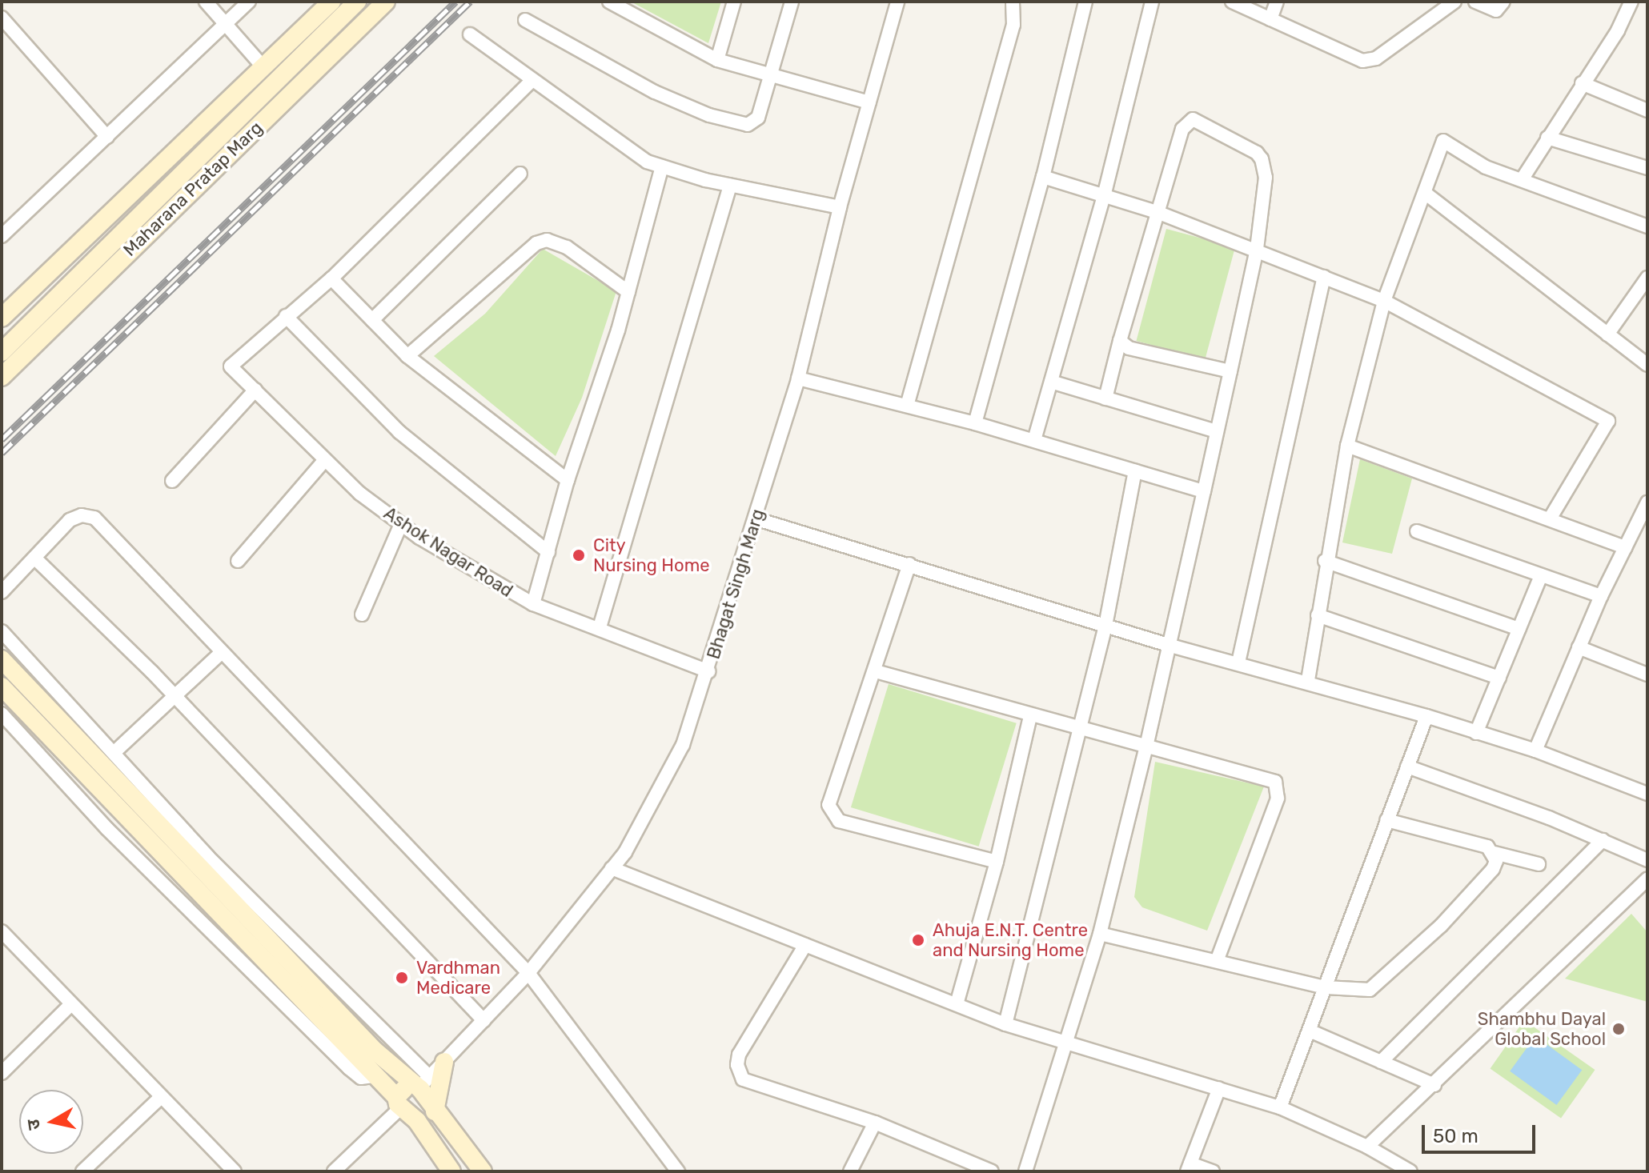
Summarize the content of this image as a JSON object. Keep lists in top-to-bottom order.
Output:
{
  "streets": {
    "street": ["Maharana Pratap Marg", "Ashok Nagar Road", "Bhagat Singh Marg"]
  },
  "crossings": [
    ["Ashok Nagar Road", "Bhagat Singh Marg"]
  ],
  "places": [
    "City Nursing Home",
    "Ahuja E.N.T. Centre and Nursing Home",
    "Vardhman Medicare",
    "Shambhu Dayal Global School"
  ],
  "scale_bar": "50 m",
  "north": "left"
}
